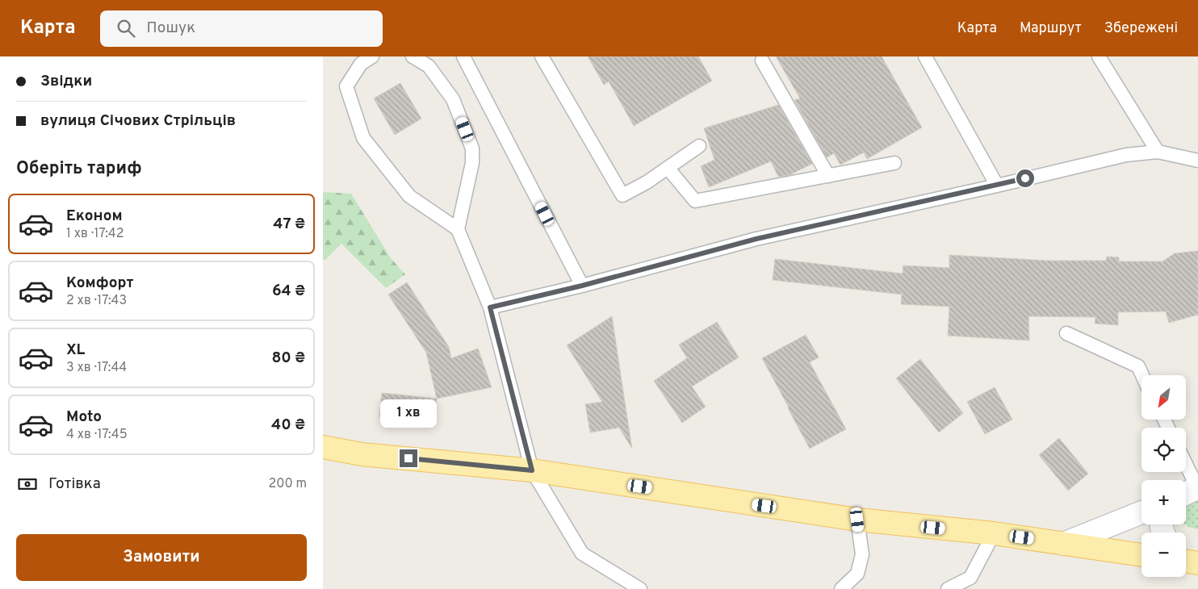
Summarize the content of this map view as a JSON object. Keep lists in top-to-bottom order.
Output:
{
  "north": "bottom left",
  "page": {
    "header": "Карта",
    "search": "Пошук",
    "nav": ["Карта", "Маршрут", "Збережені"],
    "banner": ["Звідки", "вулиця Січових Стрільців"],
    "heading": "Оберіть тариф",
    "list": [
      {
        "name": "Економ",
        "note": "1 хв · 17:42",
        "value": "47 ₴"
      },
      {
        "name": "Комфорт",
        "note": "2 хв · 17:43",
        "value": "64 ₴"
      },
      {
        "name": "XL",
        "note": "3 хв · 17:44",
        "value": "80 ₴"
      },
      {
        "name": "Moto",
        "note": "4 хв · 17:45",
        "value": "40 ₴"
      }
    ],
    "map_buttons": ["+", "−"],
    "bubble": "1 хв",
    "pay": ["Готівка", "200 m"],
    "buttons": "Замовити"
  }
}
